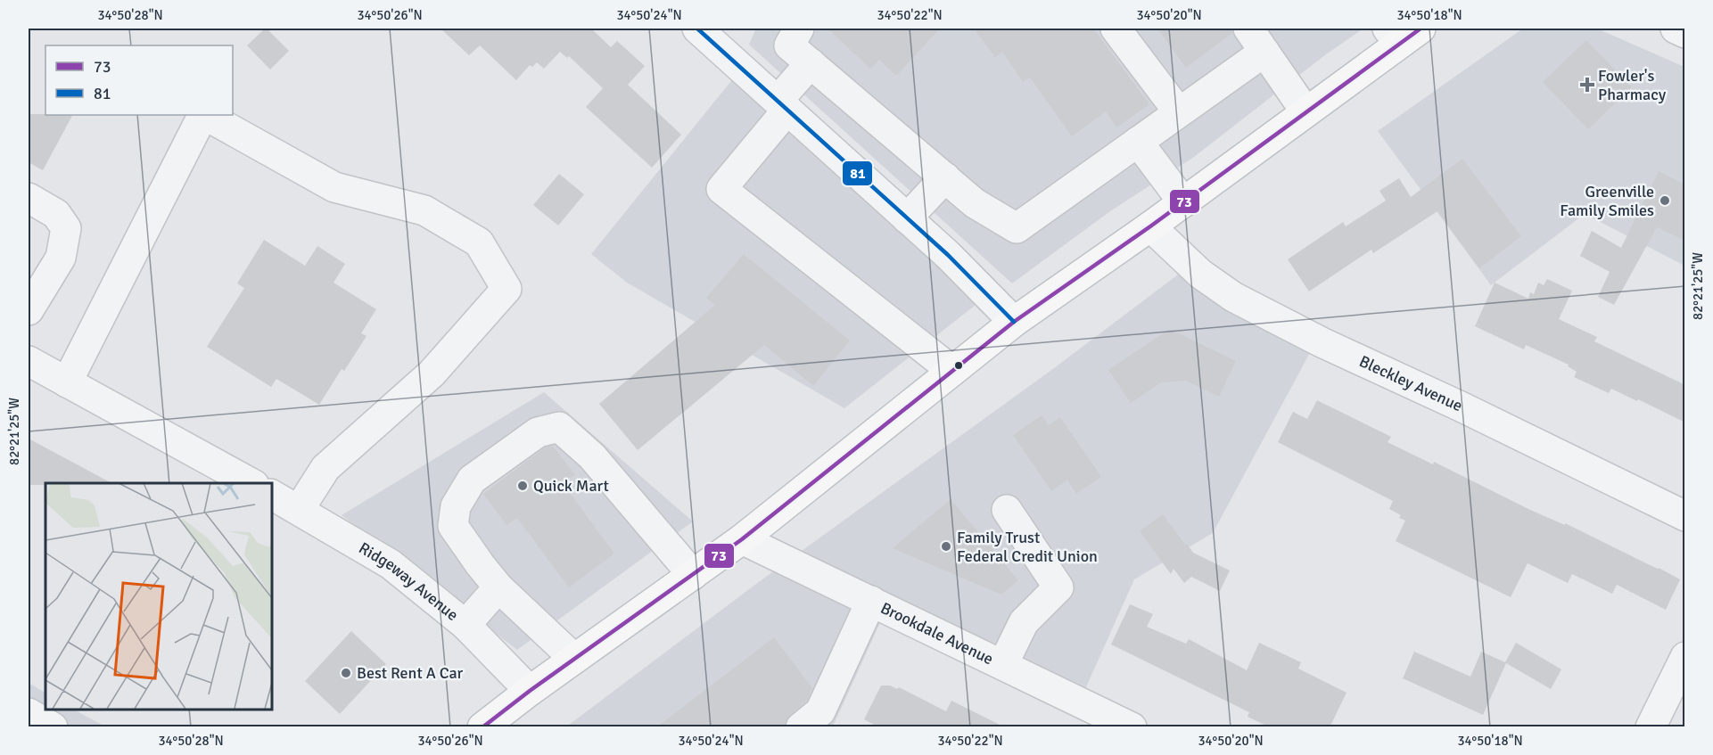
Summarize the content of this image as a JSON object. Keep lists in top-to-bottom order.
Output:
{
  "streets": {
    "street": ["Bleckley Avenue", "Ridgeway Avenue", "Brookdale Avenue"]
  },
  "places": {
    "health": ["Fowler's Pharmacy"],
    "other": [
      "Greenville Family Smiles",
      "Quick Mart",
      "Family Trust Federal Credit Union",
      "Best Rent A Car"
    ]
  },
  "lines": ["transit line 73", "transit line 81"],
  "legend": ["73", "81"],
  "coordinates": [
    "34°50'28\"N",
    "34°50'26\"N",
    "34°50'24\"N",
    "34°50'22\"N",
    "34°50'20\"N",
    "34°50'18\"N",
    "82°21'25\"W"
  ]
}
